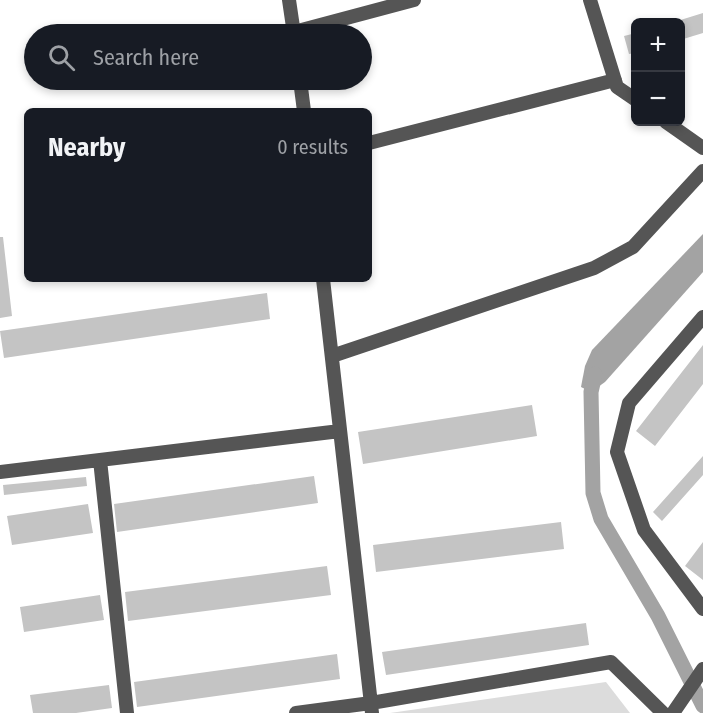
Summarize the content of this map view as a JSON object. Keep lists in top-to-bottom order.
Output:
{
  "page": {
    "map_buttons": ["+", "−"],
    "search": "Search here",
    "heading": ["Nearby", "0 results"]
  }
}
